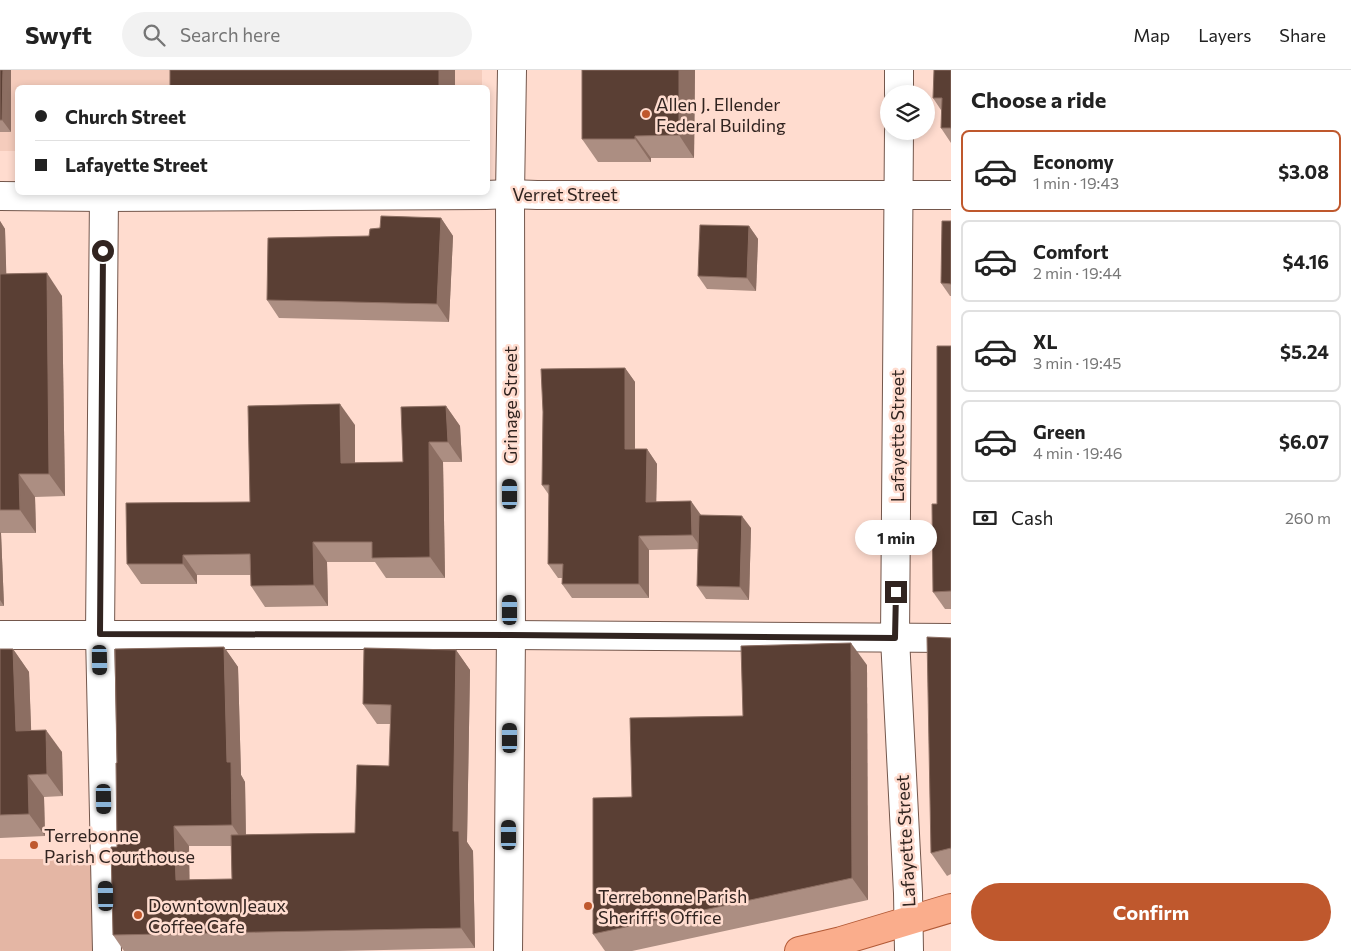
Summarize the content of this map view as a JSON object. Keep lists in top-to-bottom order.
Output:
{
  "streets": {
    "street": ["Verret Street", "Grinage Street", "Lafayette Street"]
  },
  "crossings": [
    ["Verret Street", "Grinage Street"],
    ["Verret Street", "Lafayette Street"]
  ],
  "places": [
    "Allen J. Ellender Federal Building",
    "Terrebonne Parish Courthouse",
    "Terrebonne Parish Sheriff's Office",
    "Downtown Jeaux Coffee Cafe"
  ],
  "page": {
    "header": "Swyft",
    "search": "Search here",
    "nav": ["Map", "Layers", "Share"],
    "heading": "Choose a ride",
    "banner": ["Church Street", "Lafayette Street"],
    "list": [
      {
        "name": "Economy",
        "note": "1 min · 19:43",
        "value": "$3.08"
      },
      {
        "name": "Comfort",
        "note": "2 min · 19:44",
        "value": "$4.16"
      },
      {
        "name": "XL",
        "note": "3 min · 19:45",
        "value": "$5.24"
      },
      {
        "name": "Green",
        "note": "4 min · 19:46",
        "value": "$6.07"
      }
    ],
    "pay": ["Cash", "260 m"],
    "bubble": "1 min",
    "buttons": "Confirm"
  }
}
